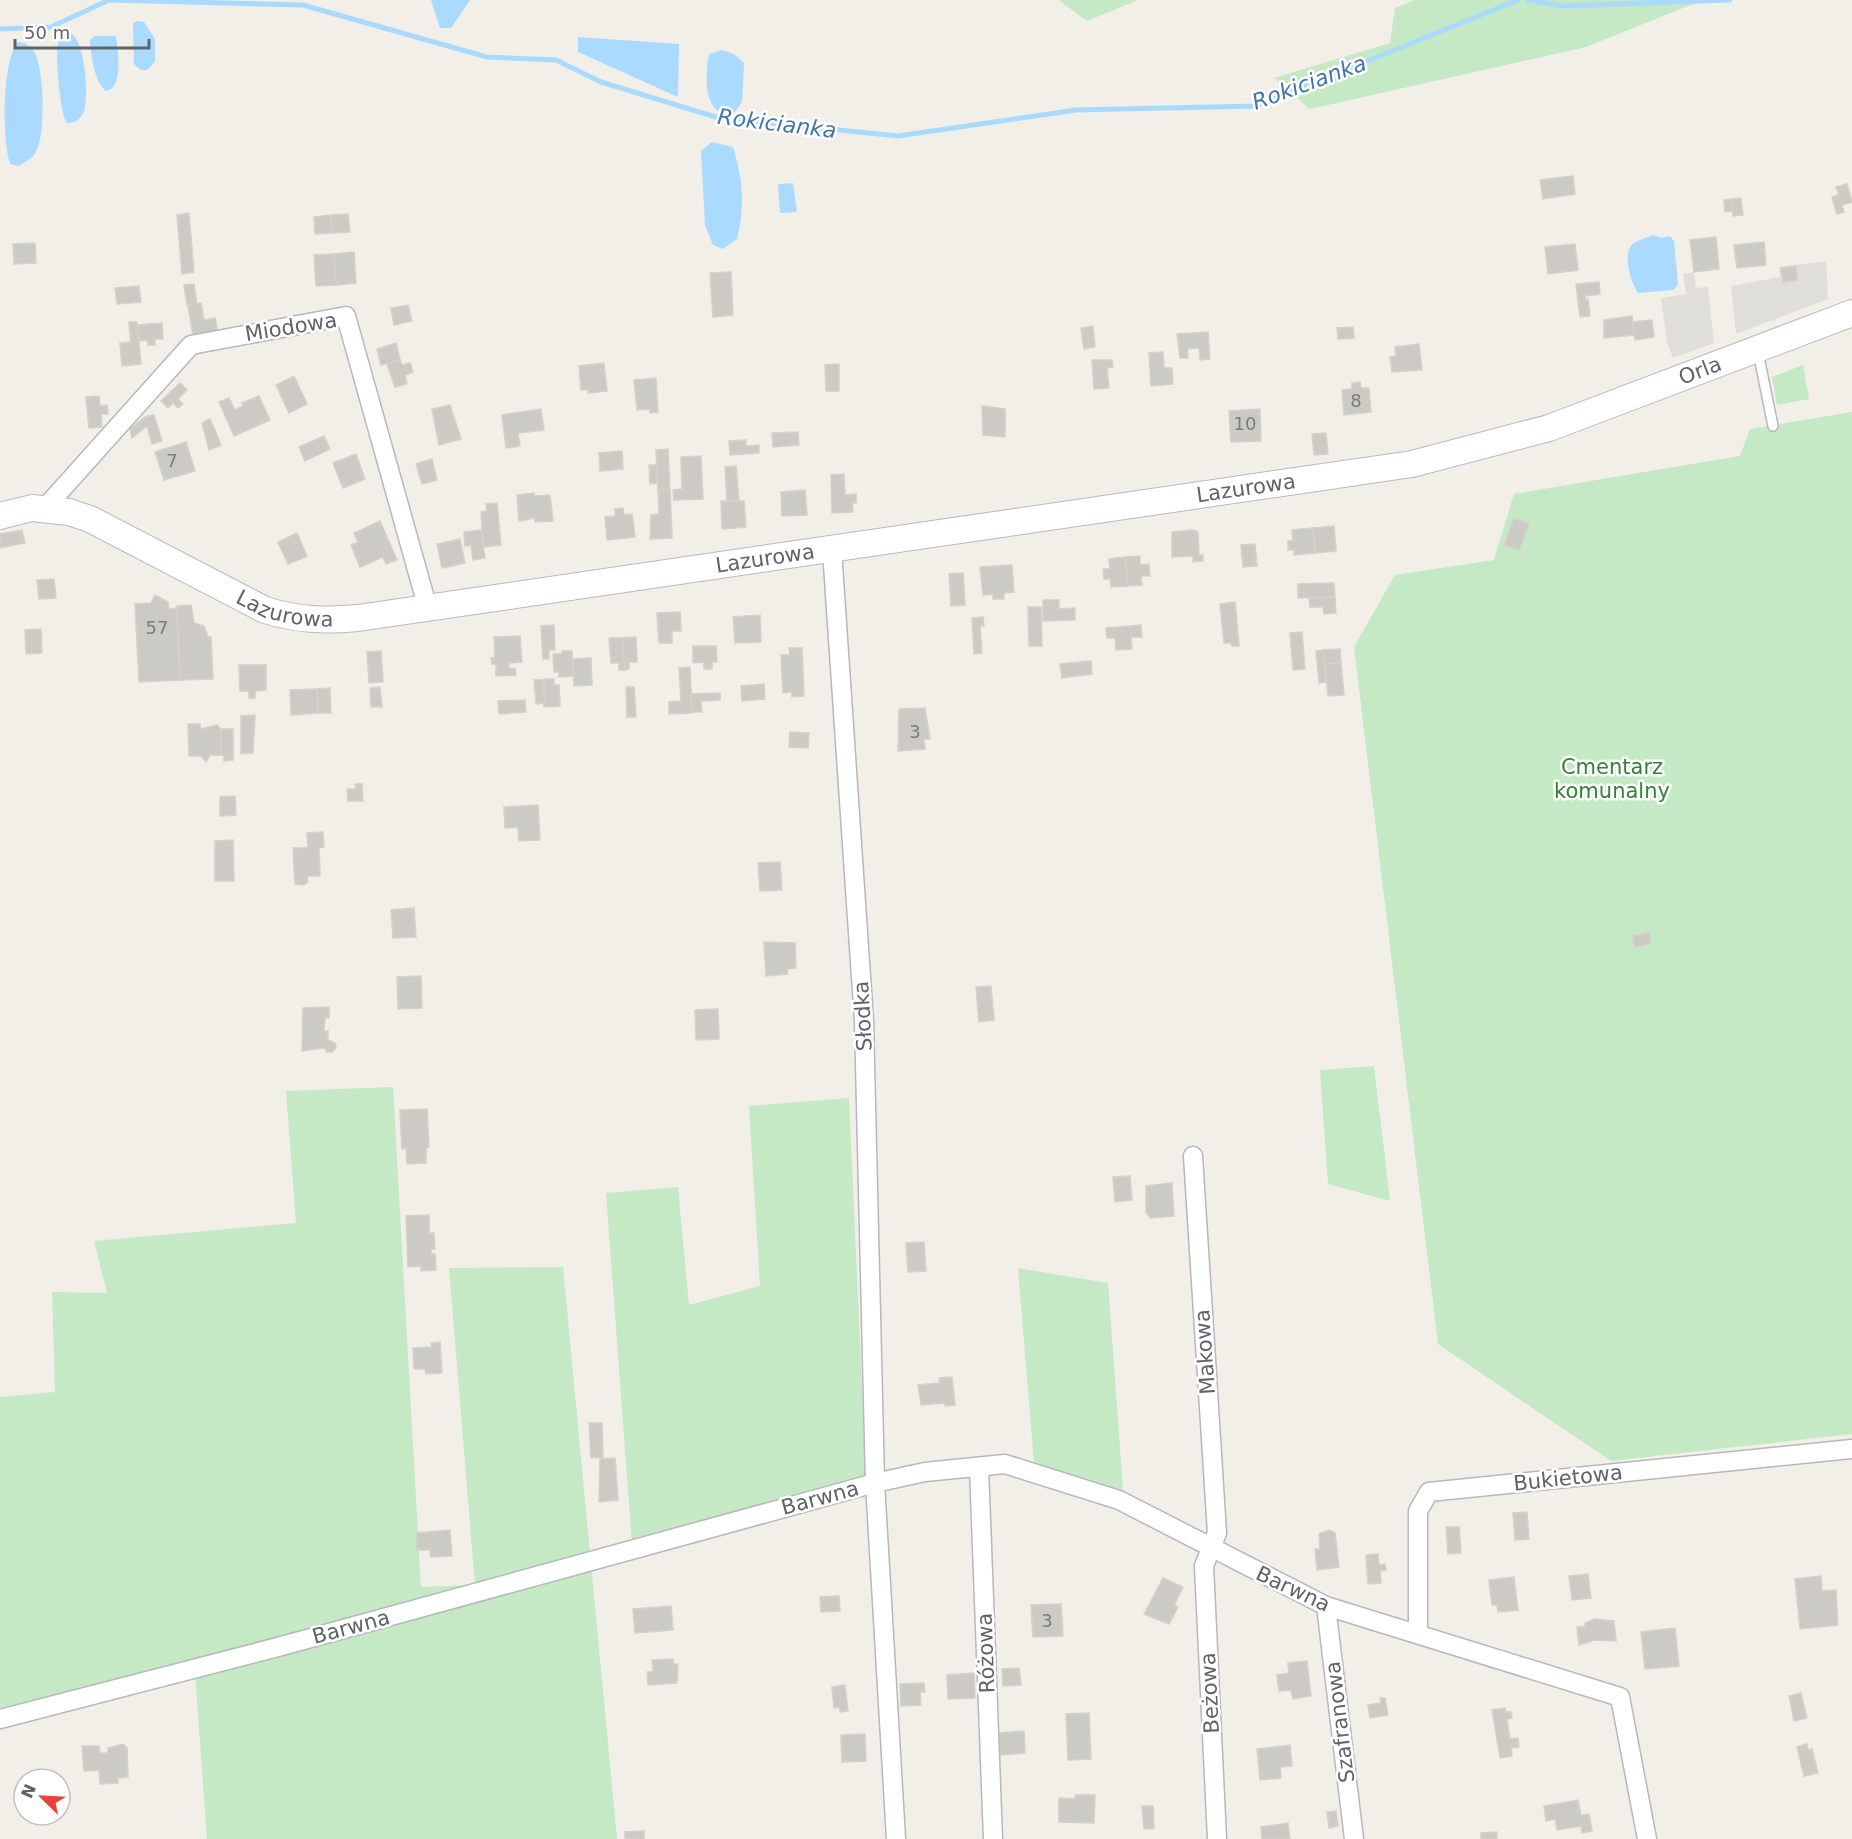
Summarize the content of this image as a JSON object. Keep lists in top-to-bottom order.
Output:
{
  "streets": {
    "street": [
      "Miodowa",
      "Orla",
      "Lazurowa",
      "Słodka",
      "Makowa",
      "Bukietowa",
      "Barwna",
      "Różowa",
      "Beżowa",
      "Szafranowa"
    ]
  },
  "crossings": [
    ["Miodowa", "Lazurowa"],
    ["Orla", "Lazurowa"],
    ["Lazurowa", "Słodka"],
    ["Słodka", "Barwna"],
    ["Makowa", "Barwna"],
    ["Makowa", "Beżowa"],
    ["Bukietowa", "Barwna"],
    ["Barwna", "Różowa"],
    ["Barwna", "Beżowa"],
    ["Barwna", "Szafranowa"]
  ],
  "water": ["Rokicianka"],
  "parks": ["Cmentarz komunalny"],
  "house_numbers": [
    "8",
    "10",
    "7",
    "57",
    "3",
    "3"
  ],
  "scale_bar": "50 m",
  "north": "top left"
}
